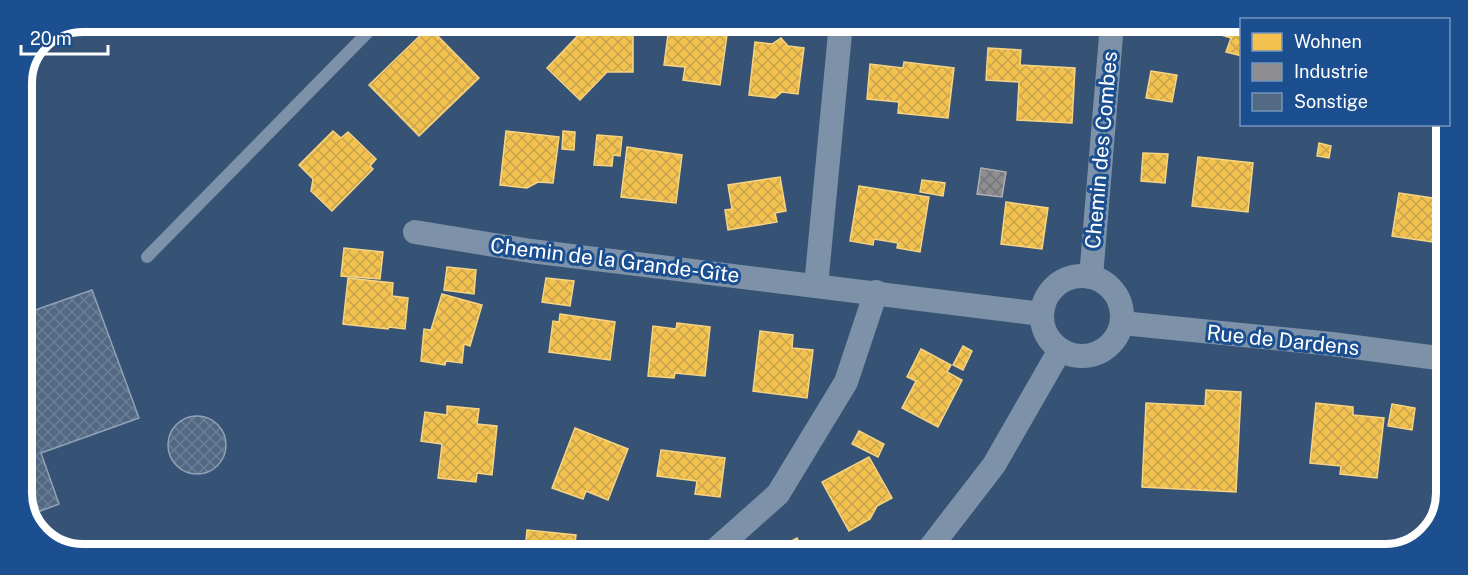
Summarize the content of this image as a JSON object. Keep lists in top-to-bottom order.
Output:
{
  "streets": {
    "street": ["Chemin des Combes", "Chemin de la Grande-Gîte", "Rue de Dardens"]
  },
  "crossings": [
    ["Chemin des Combes", "Chemin de la Grande-Gîte"],
    ["Chemin des Combes", "Rue de Dardens"],
    ["Chemin de la Grande-Gîte", "Rue de Dardens"]
  ],
  "legend": ["Wohnen", "Industrie", "Sonstige"],
  "scale_bar": "20 m"
}
